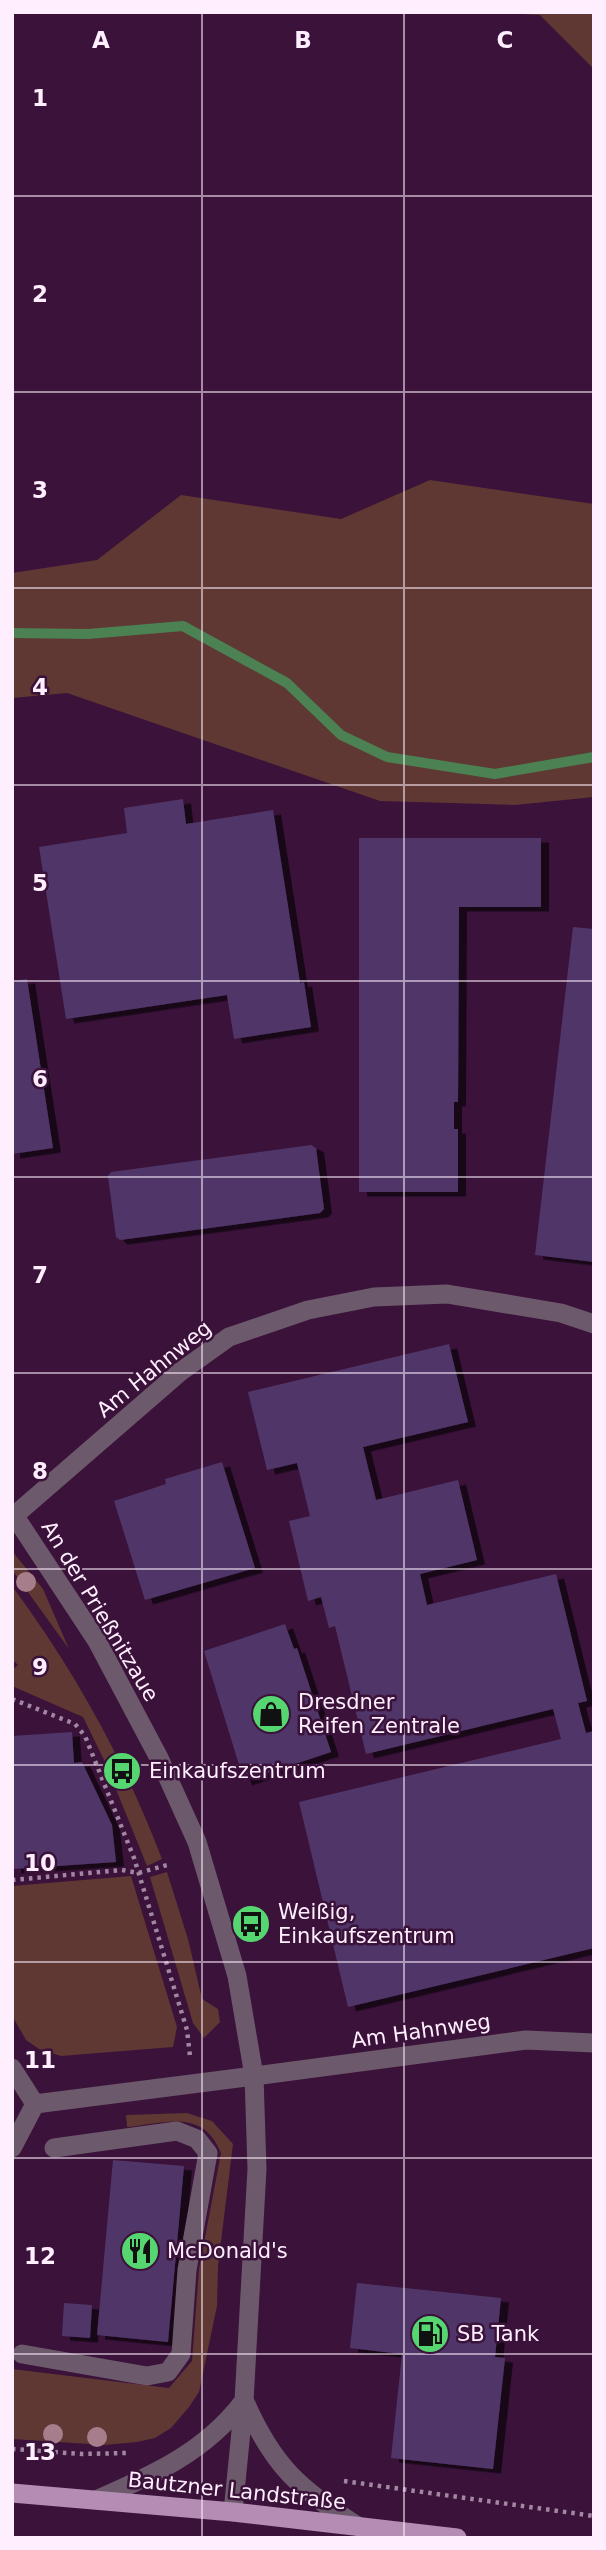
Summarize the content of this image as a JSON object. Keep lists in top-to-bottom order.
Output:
{
  "streets": {
    "main road": ["Bautzner Landstraße"],
    "street": ["Am Hahnweg", "An der Prießnitzaue"]
  },
  "crossings": [
    ["Am Hahnweg", "An der Prießnitzaue"],
    ["An der Prießnitzaue", "Bautzner Landstraße"]
  ],
  "places": {
    "shop": ["Dresdner Reifen Zentrale"],
    "bus stop": ["Einkaufszentrum", "Weißig, Einkaufszentrum"],
    "restaurant": ["McDonald's"],
    "fuel station": ["SB Tank"]
  },
  "grid": {
    "columns": ["A", "B", "C"],
    "rows": [
      "1",
      "2",
      "3",
      "4",
      "5",
      "6",
      "7",
      "8",
      "9",
      "10",
      "11",
      "12",
      "13"
    ]
  }
}
